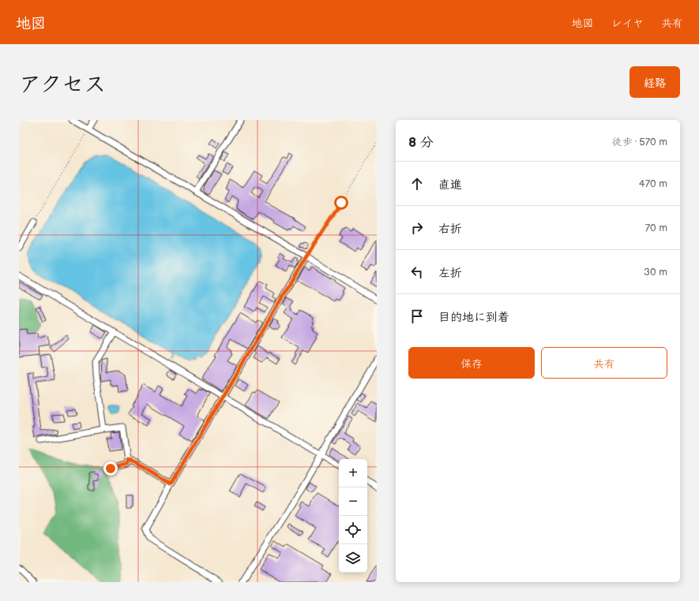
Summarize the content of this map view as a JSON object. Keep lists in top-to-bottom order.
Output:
{
  "page": {
    "header": "地図",
    "nav": ["地図", "レイヤ", "共有"],
    "title": "アクセス",
    "buttons": [
      "経路",
      ["保存", "共有"]
    ],
    "heading": ["8 分", "徒歩 · 570 m"],
    "list": [
      ["直進", "470 m"],
      ["右折", "70 m"],
      ["左折", "30 m"],
      "目的地に到着"
    ],
    "map_buttons": ["+", "−"]
  }
}
